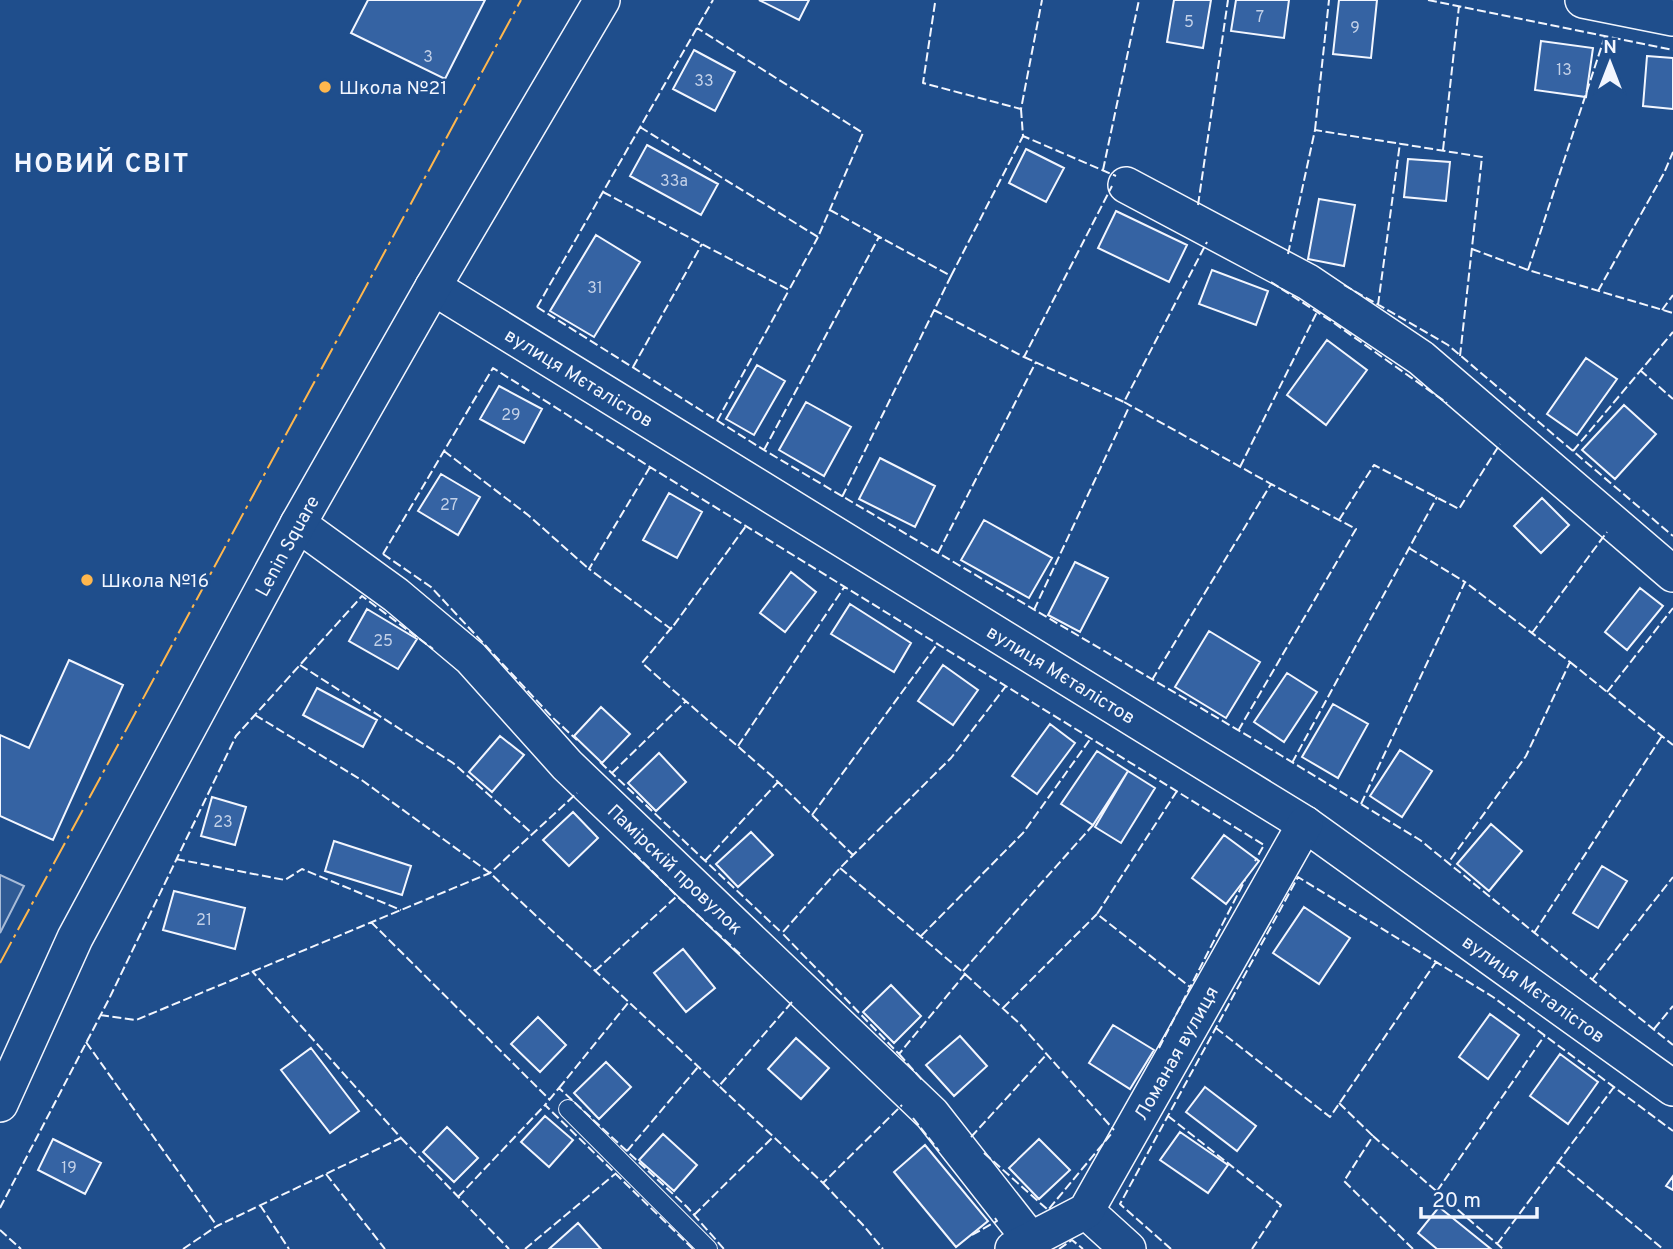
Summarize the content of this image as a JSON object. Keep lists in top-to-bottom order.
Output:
{
  "streets": {
    "street": [
      "вулиця Мєталістов",
      "Lenin Square",
      "Памірскій провулок",
      "Ломаная вулиця"
    ]
  },
  "crossings": [
    ["вулиця Мєталістов", "Lenin Square"],
    ["вулиця Мєталістов", "Ломаная вулиця"],
    ["Lenin Square", "Памірскій провулок"]
  ],
  "districts": ["НОВИЙ СВІТ"],
  "places": ["Школа №21", "Школа №16"],
  "house_numbers": [
    "7",
    "5",
    "9",
    "3",
    "13",
    "33",
    "33а",
    "31",
    "29",
    "27",
    "25",
    "23",
    "21",
    "19"
  ],
  "scale_bar": "20 m",
  "north": "top"
}
